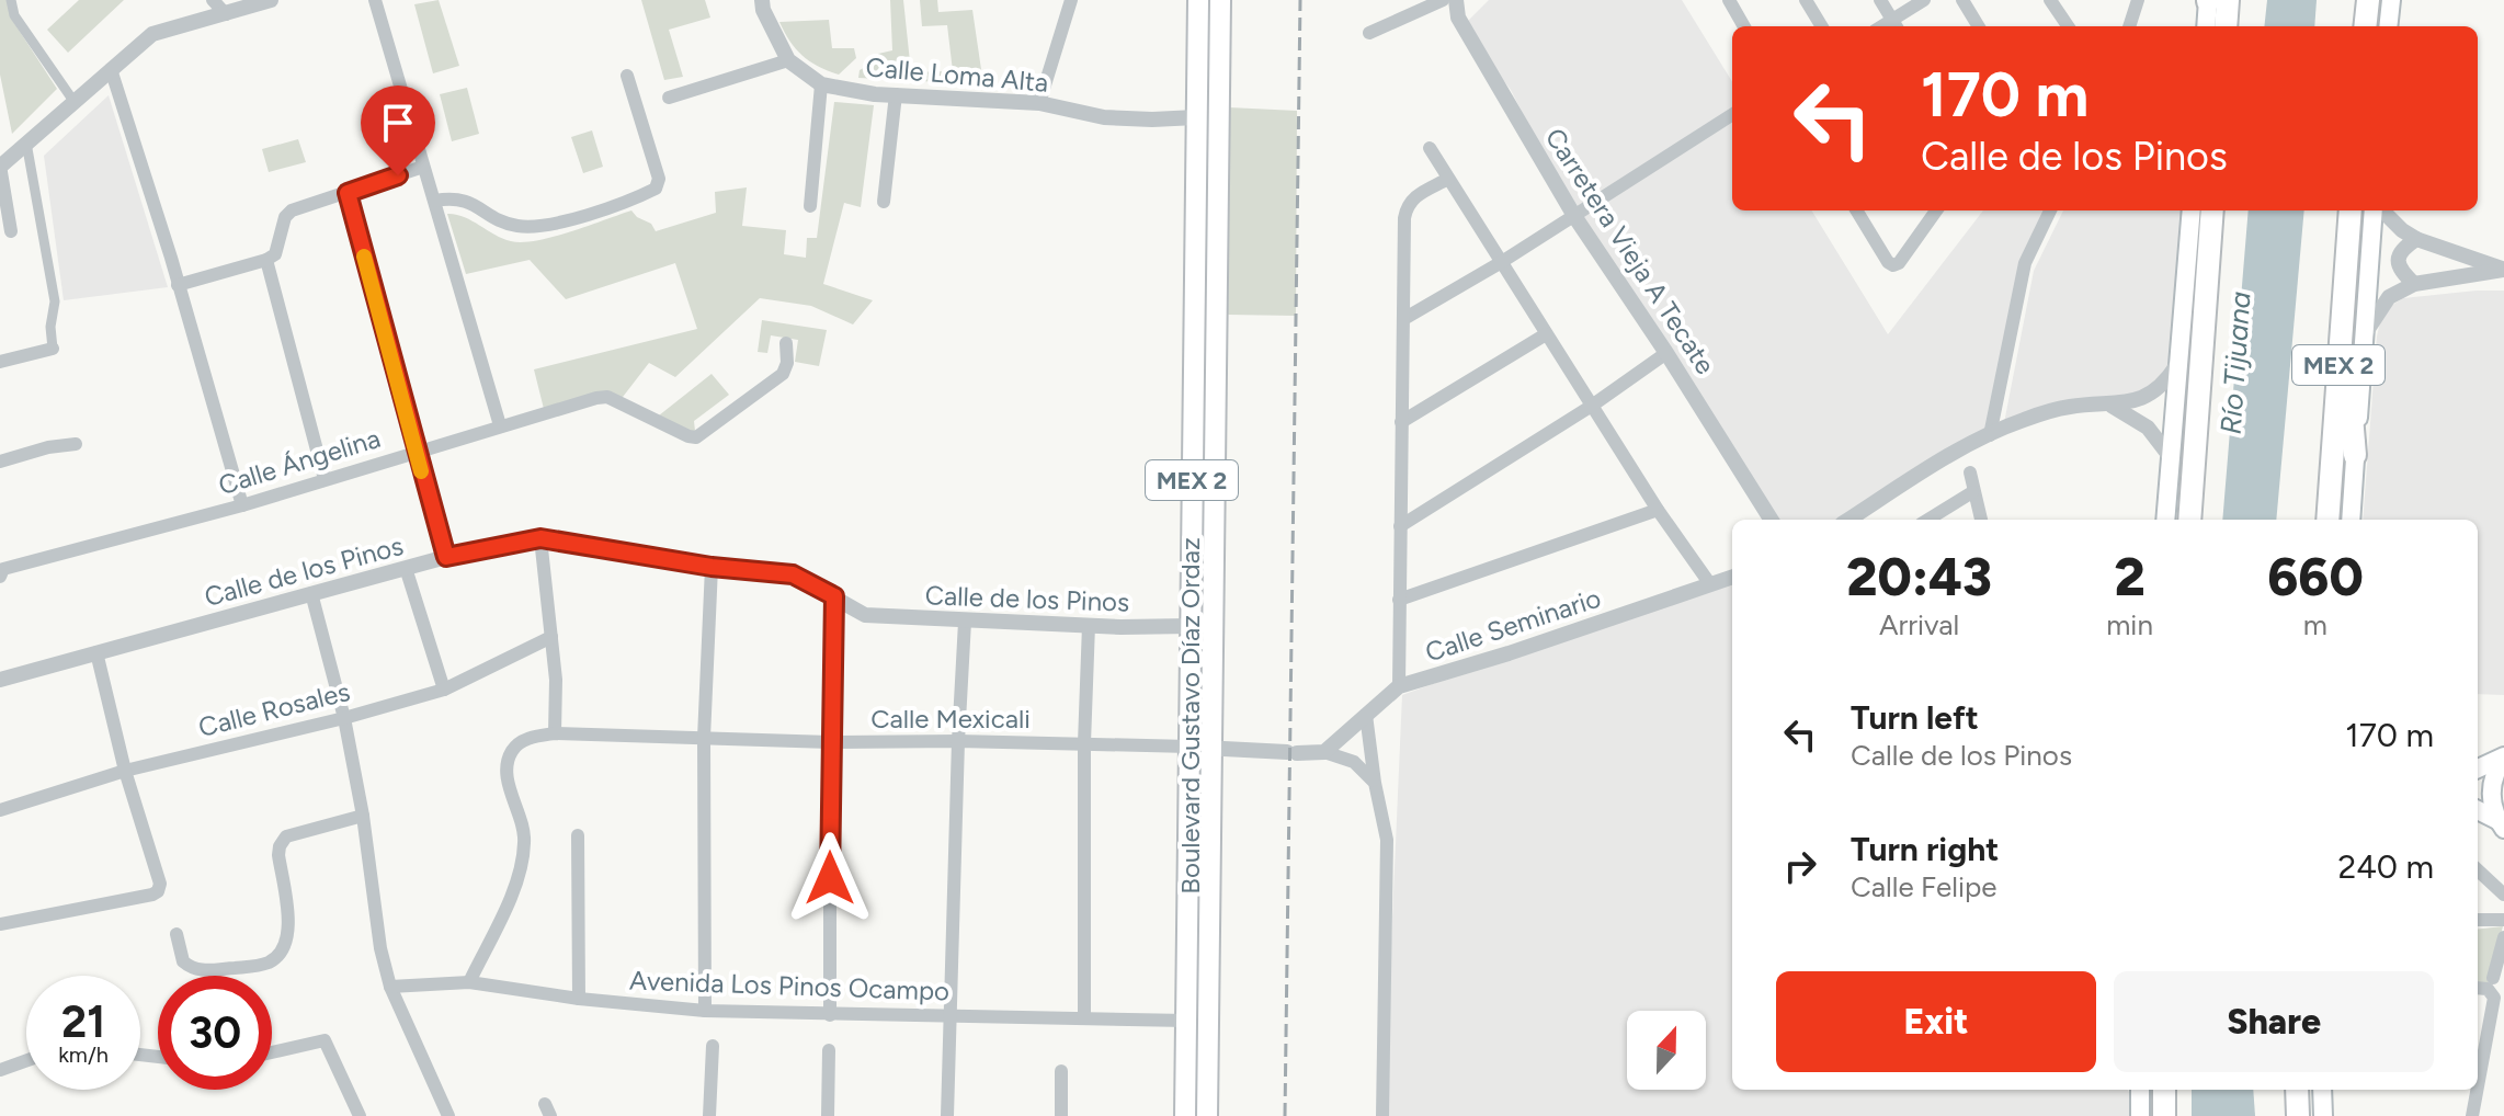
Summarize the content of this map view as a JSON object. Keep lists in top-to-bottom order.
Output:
{
  "streets": {
    "highway": ["MEX 2"],
    "main road": ["Boulevard Gustavo Díaz Ordaz"],
    "street": [
      "Calle Loma Alta",
      "Carretera Vieja A Tecate",
      "Calle Ángelina",
      "Calle de los Pinos",
      "Calle Seminario",
      "Calle Rosales",
      "Calle Mexicali",
      "Avenida Los Pinos Ocampo"
    ]
  },
  "crossings": [
    ["Calle Loma Alta", "Boulevard Gustavo Díaz Ordaz"],
    ["Calle de los Pinos", "Boulevard Gustavo Díaz Ordaz"],
    ["Boulevard Gustavo Díaz Ordaz", "Calle Mexicali"],
    ["Boulevard Gustavo Díaz Ordaz", "Avenida Los Pinos Ocampo"]
  ],
  "water": ["Río Tijuana"],
  "north": "top",
  "page": {
    "turn": ["170 m", "Calle de los Pinos"],
    "eta": [
      "20:43",
      "Arrival",
      "2",
      "min",
      "660",
      "m"
    ],
    "list": [
      {
        "name": "Turn left",
        "note": "Calle de los Pinos",
        "value": "170 m"
      },
      {
        "name": "Turn right",
        "note": "Calle Felipe",
        "value": "240 m"
      }
    ],
    "buttons": ["Exit", "Share"],
    "speed": "21 km/h",
    "limit": "30"
  }
}
